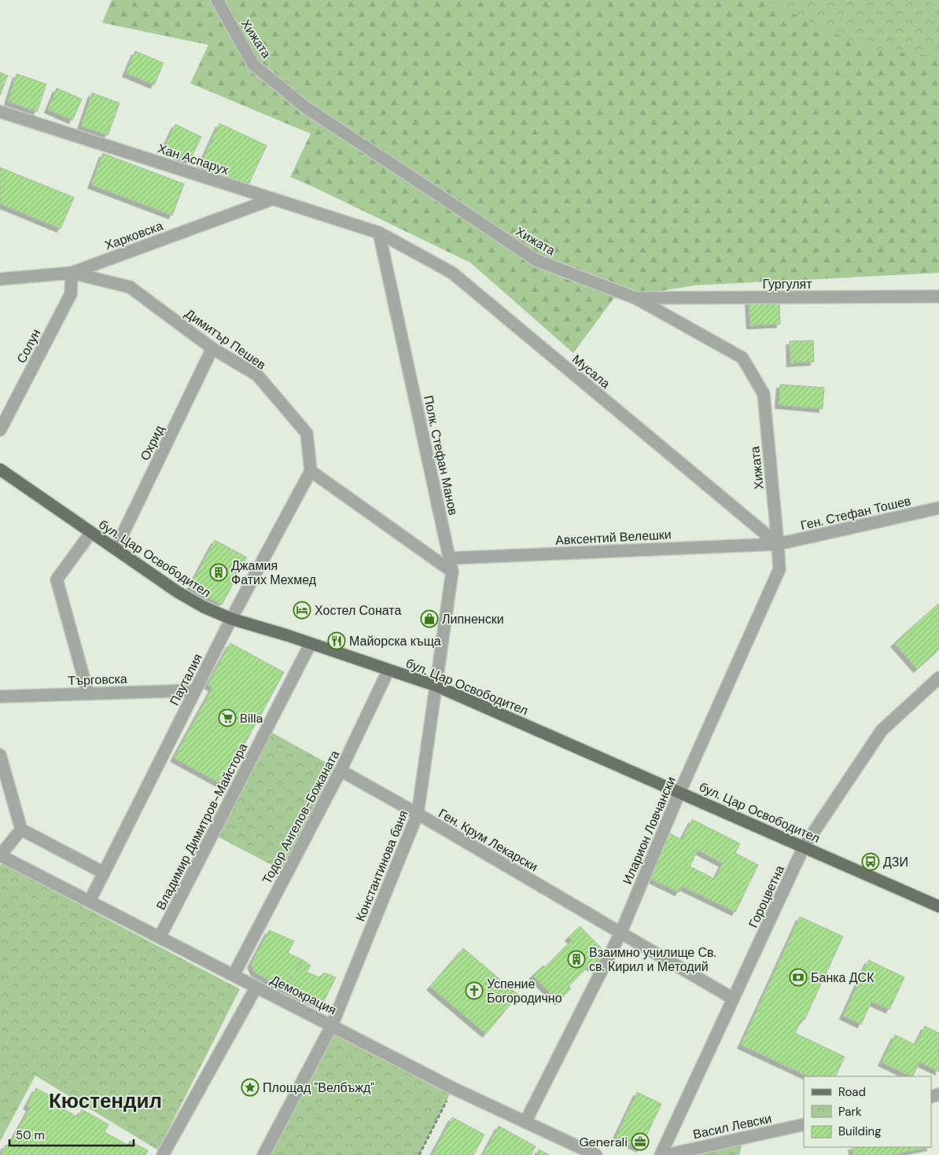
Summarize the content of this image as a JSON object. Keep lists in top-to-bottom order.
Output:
{
  "streets": {
    "main road": ["бул. Цар Освободител"],
    "street": [
      "Хижата",
      "Хан Аспарух",
      "Харковска",
      "Гургулят",
      "Димитър Пешев",
      "Солун",
      "Мусала",
      "Охрид",
      "Полк. Стефан Манов",
      "Ген. Стефан Тошев",
      "Авксентий Велешки",
      "Търговска",
      "Пауталия",
      "Тодор Ангелов-Божаната",
      "Владимир Димитров-Майстора",
      "Иларион Ловчански",
      "Ген. Крум Лекарски",
      "Константинова баня",
      "Гороцветна",
      "Демокрация",
      "Васил Левски"
    ]
  },
  "crossings": [
    ["Хижата", "Гургулят"],
    ["Хижата", "Мусала"],
    ["Хижата", "Ген. Стефан Тошев"],
    ["Хижата", "Авксентий Велешки"],
    ["Хижата", "Иларион Ловчански"],
    ["Хан Аспарух", "Харковска"],
    ["Хан Аспарух", "Мусала"],
    ["Хан Аспарух", "Полк. Стефан Манов"],
    ["Харковска", "Димитър Пешев"],
    ["Харковска", "Солун"],
    ["Димитър Пешев", "Солун"],
    ["Димитър Пешев", "Охрид"],
    ["Димитър Пешев", "Пауталия"],
    ["Мусала", "Полк. Стефан Манов"],
    ["Мусала", "Ген. Стефан Тошев"],
    ["Мусала", "Авксентий Велешки"],
    ["Мусала", "Иларион Ловчански"],
    ["Охрид", "бул. Цар Освободител"],
    ["Полк. Стефан Манов", "Авксентий Велешки"],
    ["Полк. Стефан Манов", "бул. Цар Освободител"],
    ["Полк. Стефан Манов", "Константинова баня"],
    ["Ген. Стефан Тошев", "Авксентий Велешки"],
    ["Ген. Стефан Тошев", "Иларион Ловчански"],
    ["Авксентий Велешки", "Иларион Ловчански"],
    ["бул. Цар Освободител", "Пауталия"],
    ["бул. Цар Освободител", "Тодор Ангелов-Божаната"],
    ["бул. Цар Освободител", "Владимир Димитров-Майстора"],
    ["бул. Цар Освободител", "Иларион Ловчански"],
    ["бул. Цар Освободител", "Константинова баня"],
    ["бул. Цар Освободител", "Гороцветна"],
    ["Търговска", "Пауталия"],
    ["Пауталия", "Демокрация"],
    ["Тодор Ангелов-Божаната", "Ген. Крум Лекарски"],
    ["Тодор Ангелов-Божаната", "Демокрация"],
    ["Владимир Димитров-Майстора", "Демокрация"],
    ["Иларион Ловчански", "Ген. Крум Лекарски"],
    ["Иларион Ловчански", "Демокрация"],
    ["Ген. Крум Лекарски", "Константинова баня"],
    ["Ген. Крум Лекарски", "Гороцветна"],
    ["Константинова баня", "Демокрация"]
  ],
  "districts": ["Кюстендил"],
  "places": {
    "building": ["Джамия Фатих Мехмед", "Взаимно училище Св. св. Кирил и Методий"],
    "hotel": ["Хостел Соната"],
    "shop": ["Липненски"],
    "restaurant": ["Майорска къща"],
    "supermarket": ["Billa"],
    "bus stop": ["ДЗИ"],
    "bank": ["Банка ДСК"],
    "church": ["Успение Богородично"],
    "place": ["Площад \"Велбъжд\""],
    "office": ["Generali"]
  },
  "legend": ["Road", "Park", "Building"],
  "scale_bar": "50 m"
}
